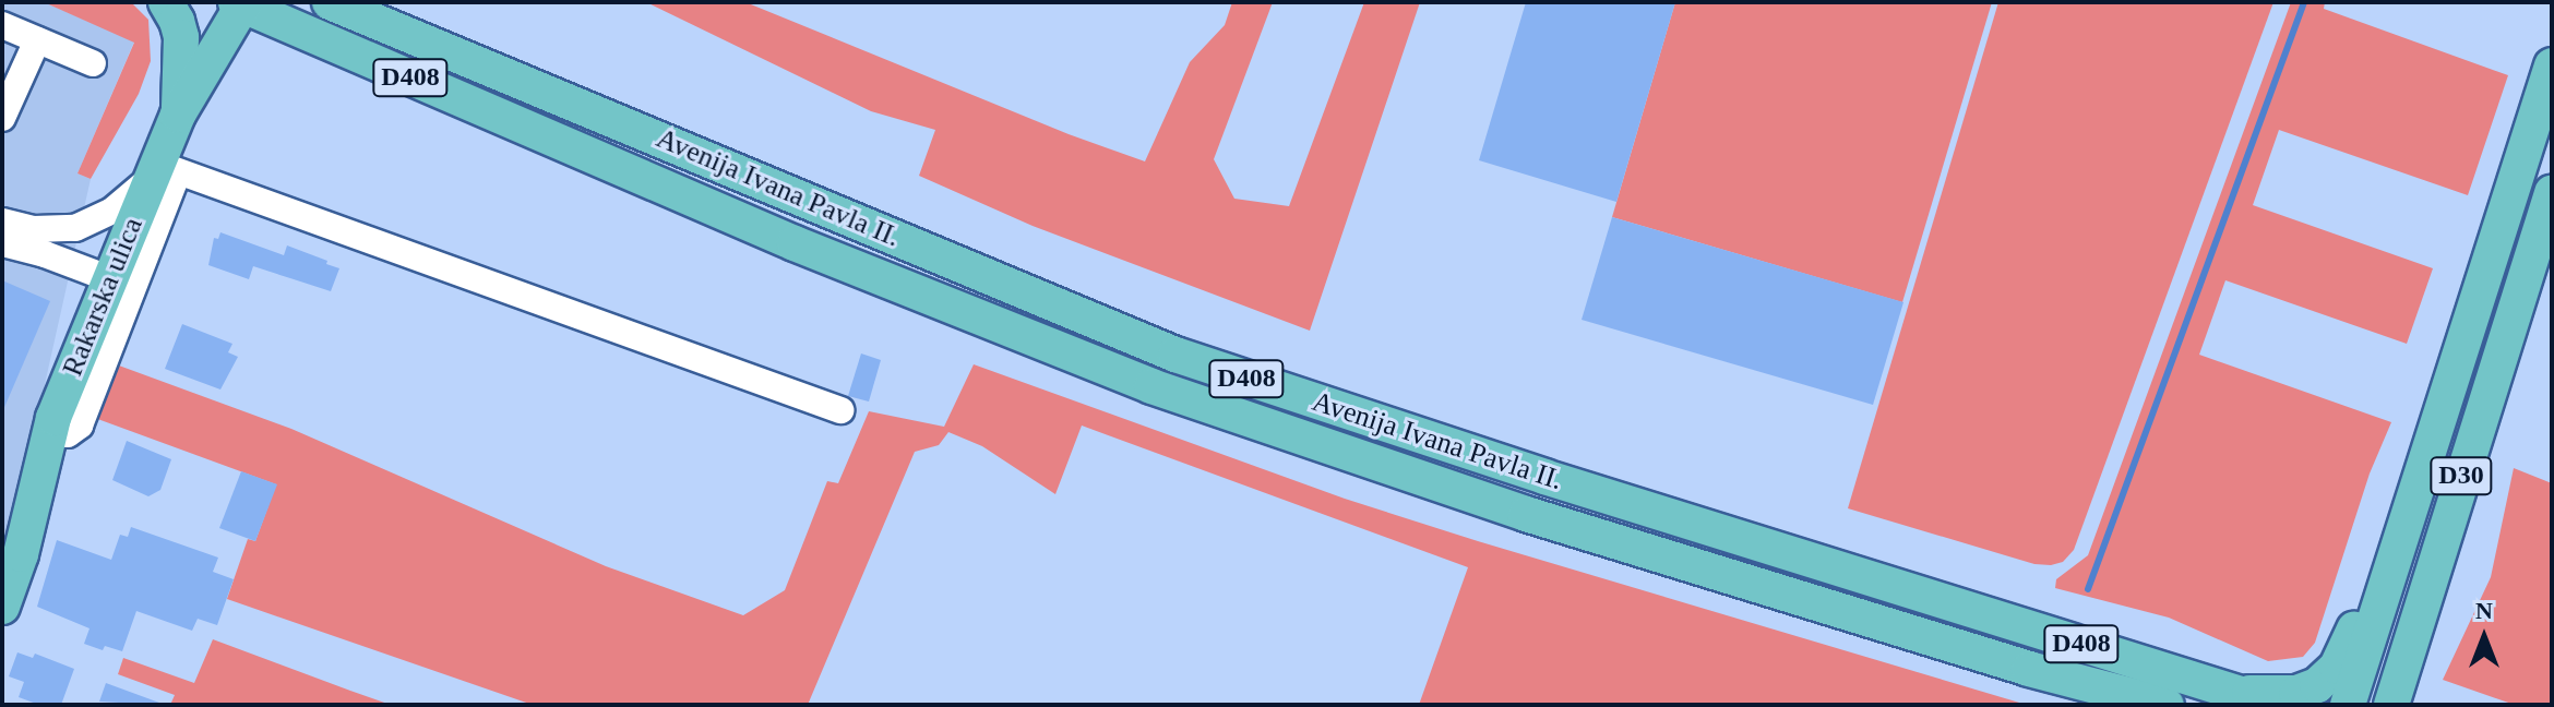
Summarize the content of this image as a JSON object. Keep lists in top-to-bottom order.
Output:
{
  "streets": {
    "main road": [
      "D408",
      "Avenija Ivana Pavla II.",
      "Rakarska ulica",
      "D30"
    ]
  },
  "crossings": [
    ["Avenija Ivana Pavla II.", "Rakarska ulica"]
  ],
  "north": "top"
}
